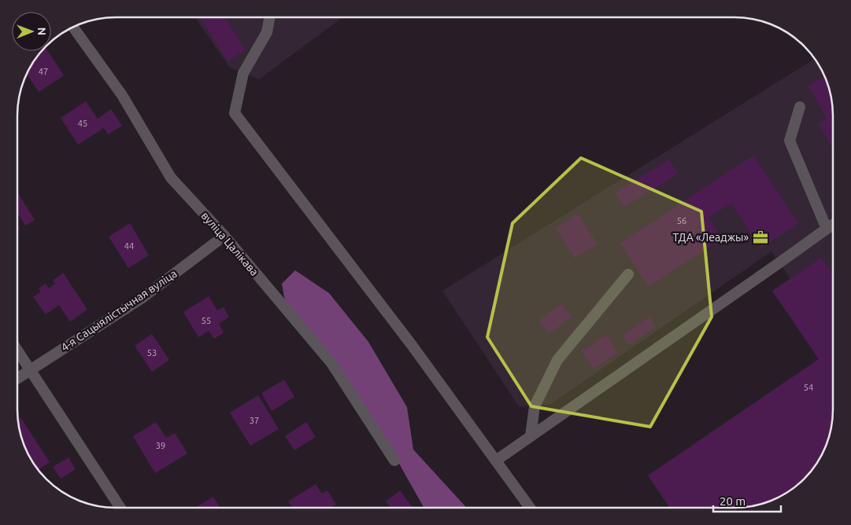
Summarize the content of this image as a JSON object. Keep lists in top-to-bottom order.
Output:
{
  "streets": {
    "street": ["вуліца Цалікава", "4-я Сацыялістычная вуліца"]
  },
  "crossings": [
    ["вуліца Цалікава", "4-я Сацыялістычная вуліца"]
  ],
  "places": {
    "office": ["ТДА «Леаджы»"]
  },
  "house_numbers": [
    "47",
    "45",
    "56",
    "44",
    "55",
    "53",
    "54",
    "37",
    "39"
  ],
  "scale_bar": "20 m",
  "north": "right"
}
